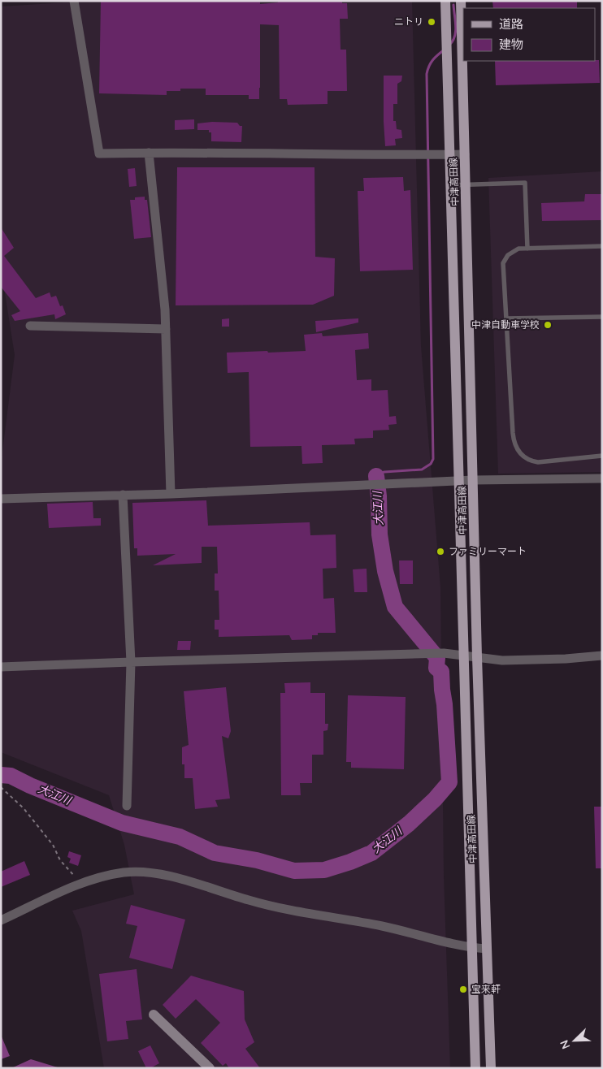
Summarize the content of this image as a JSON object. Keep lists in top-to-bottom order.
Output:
{
  "streets": {
    "main road": ["中津高田線"]
  },
  "water": ["大江川"],
  "places": [
    "ニトリ",
    "中津自動車学校",
    "ファミリーマート",
    "宝来軒"
  ],
  "legend": ["道路", "建物"],
  "north": "bottom left"
}
